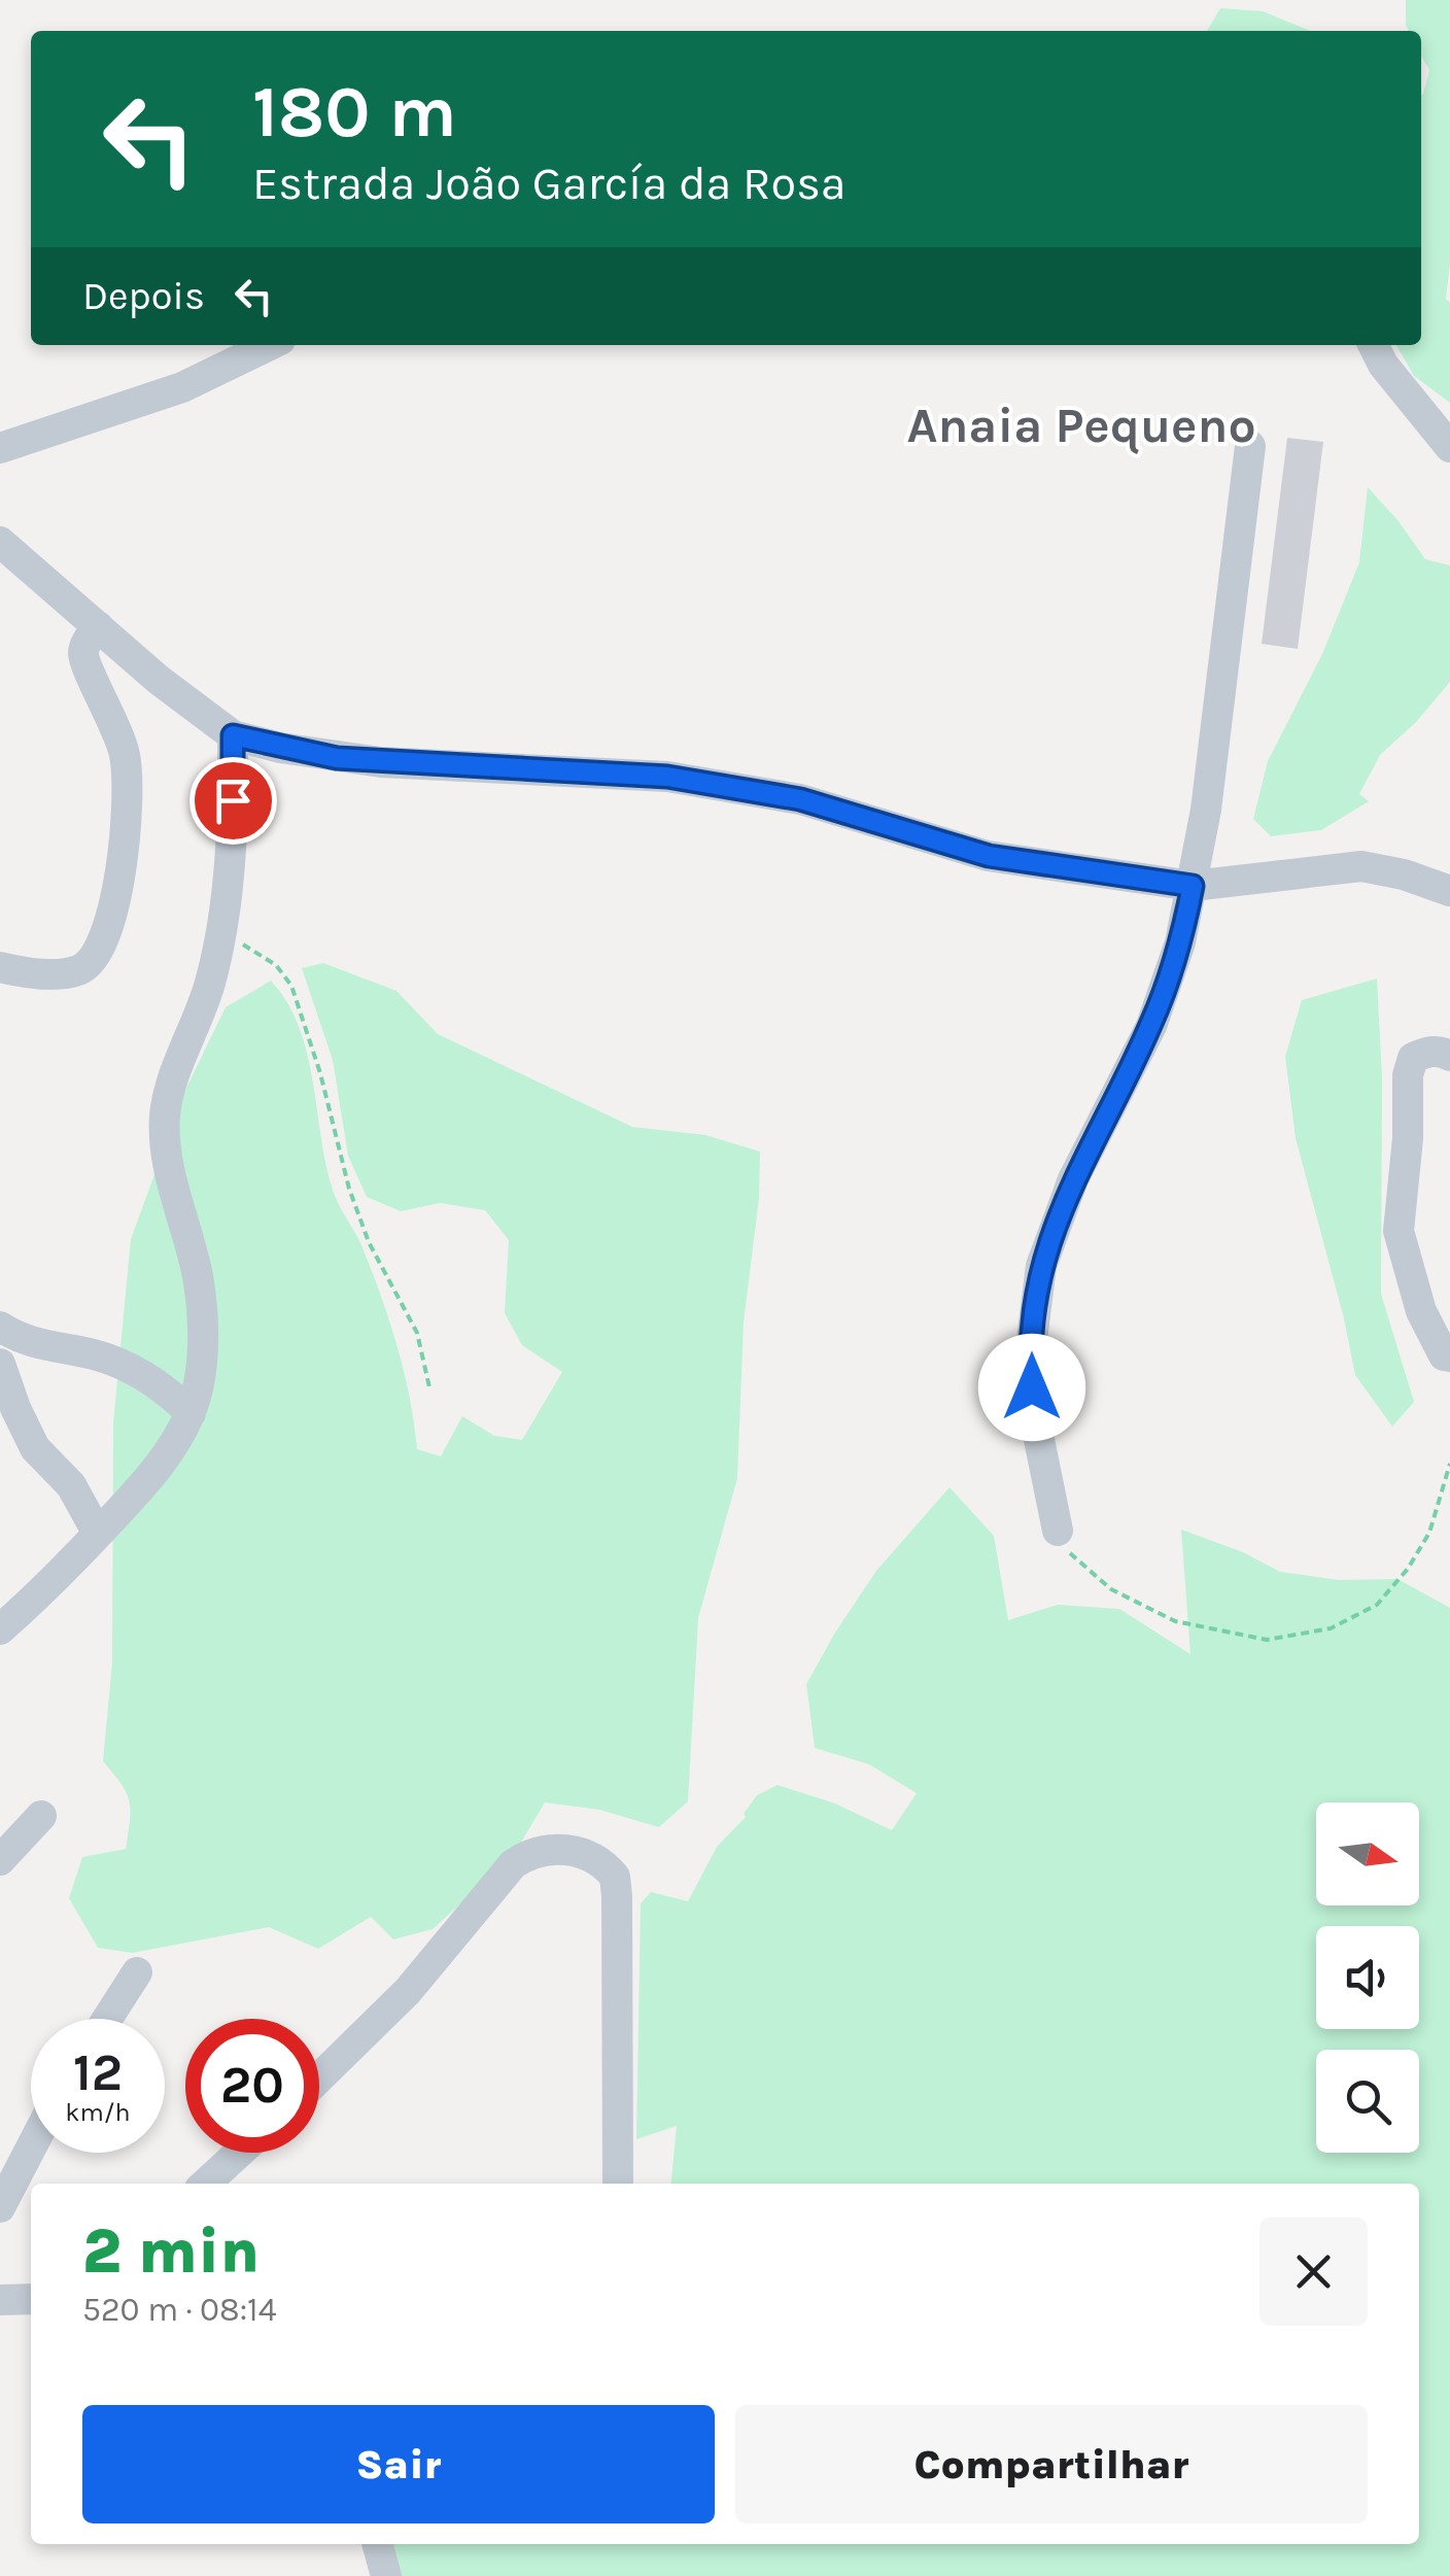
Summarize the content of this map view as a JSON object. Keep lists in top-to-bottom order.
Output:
{
  "districts": ["Anaia Pequeno"],
  "north": "right",
  "page": {
    "turn": ["180 m", "Estrada João García da Rosa"],
    "then": "Depois",
    "speed": "12 km/h",
    "limit": "20",
    "heading": ["2 min", "520 m · 08:14"],
    "buttons": ["Sair", "Compartilhar"]
  }
}
